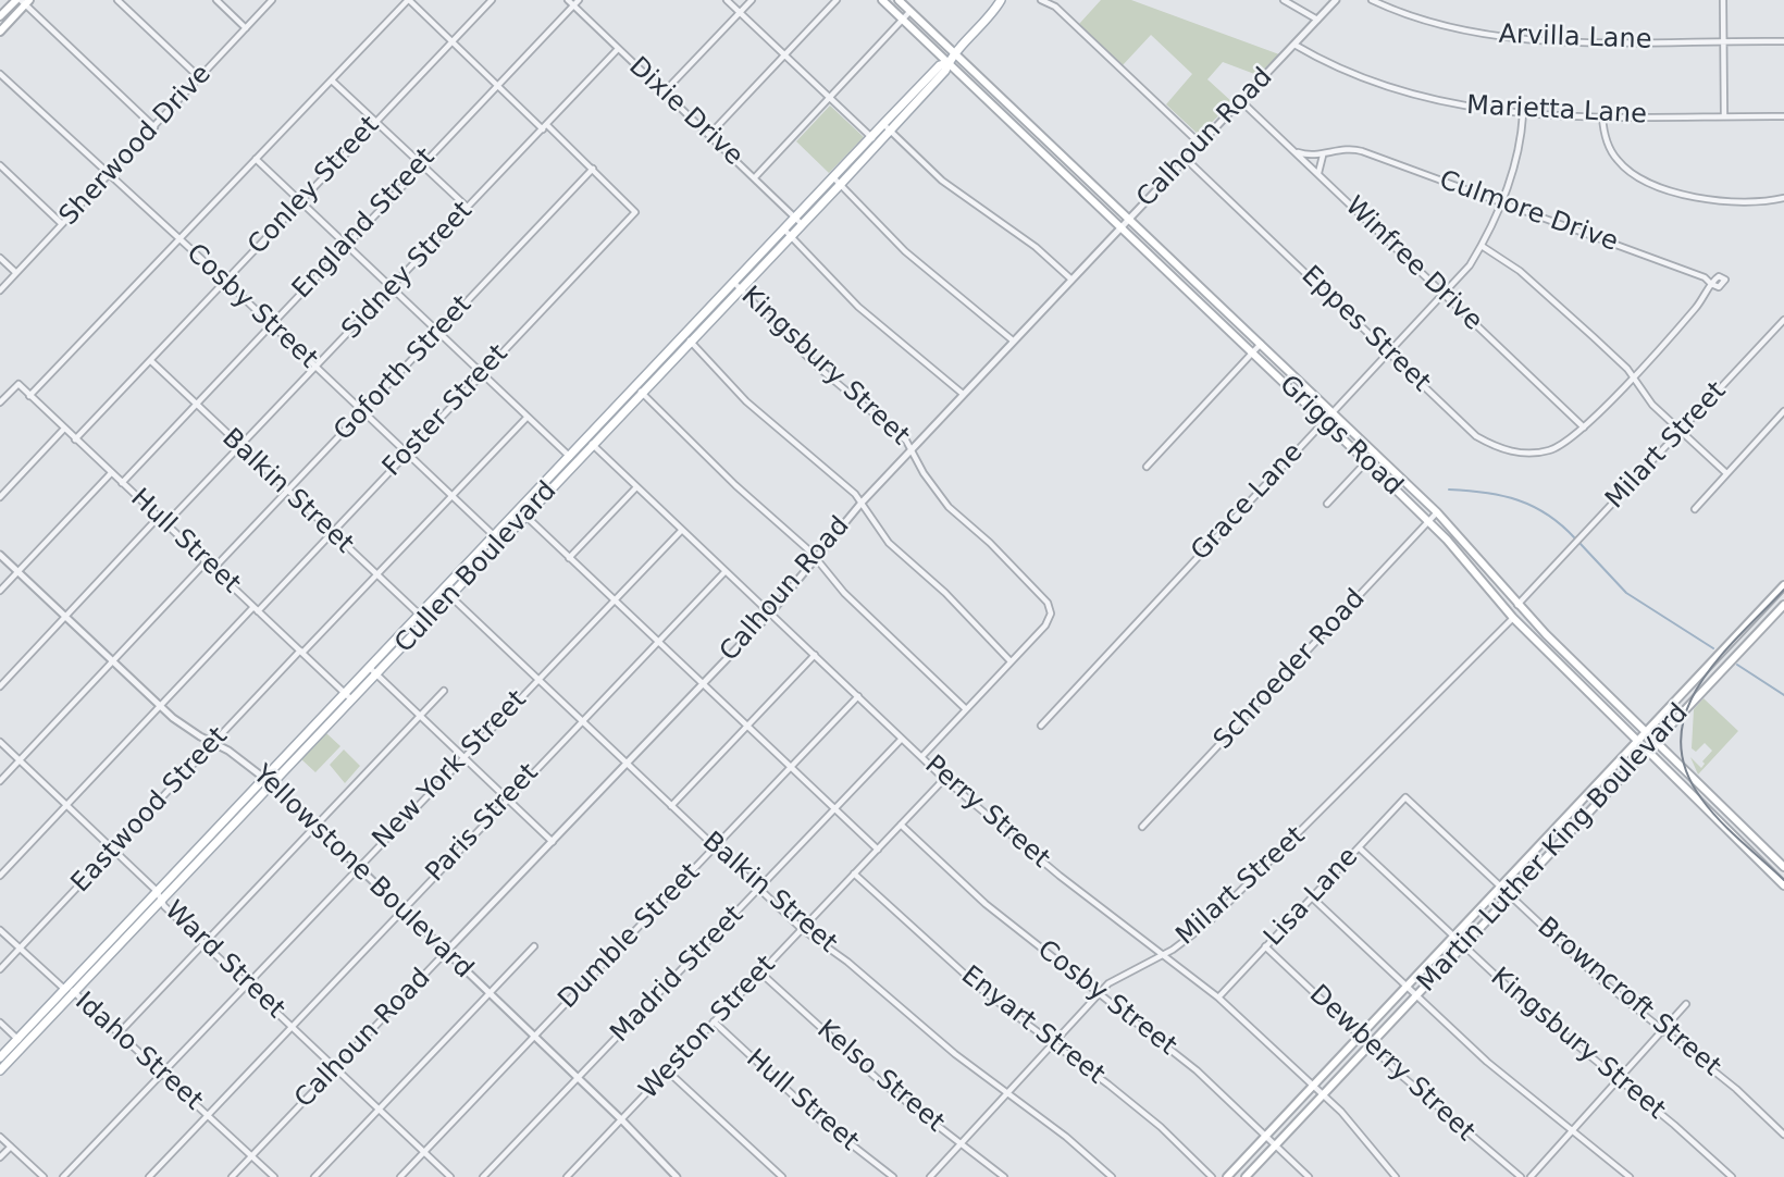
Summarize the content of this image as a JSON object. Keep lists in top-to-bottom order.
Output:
{
  "streets": {
    "main road": ["Griggs Road", "Cullen Boulevard", "Martin Luther King Boulevard"],
    "street": [
      "Arvilla Lane",
      "Marietta Lane",
      "Dixie Drive",
      "Calhoun Road",
      "Sherwood Drive",
      "Conley Street",
      "Culmore Drive",
      "England Street",
      "Winfree Drive",
      "Sidney Street",
      "Cosby Street",
      "Eppes Street",
      "Kingsbury Street",
      "Goforth Street",
      "Foster Street",
      "Milart Street",
      "Balkin Street",
      "Grace Lane",
      "Hull Street",
      "Schroeder Road",
      "New York Street",
      "Eastwood Street",
      "Perry Street",
      "Paris Street",
      "Yellowstone Boulevard",
      "Lisa Lane",
      "Dumble Street",
      "Ward Street",
      "Madrid Street",
      "Browncroft Street",
      "Enyart Street",
      "Weston Street",
      "Idaho Street",
      "Dewberry Street",
      "Kelso Street"
    ]
  },
  "crossings": [
    ["Marietta Lane", "Calhoun Road"],
    ["Marietta Lane", "Grace Lane"],
    ["Dixie Drive", "England Street"],
    ["Dixie Drive", "Sidney Street"],
    ["Dixie Drive", "Cullen Boulevard"],
    ["Calhoun Road", "Winfree Drive"],
    ["Calhoun Road", "Eppes Street"],
    ["Calhoun Road", "Kingsbury Street"],
    ["Calhoun Road", "Griggs Road"],
    ["Calhoun Road", "Balkin Street"],
    ["Calhoun Road", "Perry Street"],
    ["Calhoun Road", "Yellowstone Boulevard"],
    ["Calhoun Road", "Ward Street"],
    ["Calhoun Road", "Idaho Street"],
    ["Sherwood Drive", "Cosby Street"],
    ["Conley Street", "Cosby Street"],
    ["Conley Street", "Balkin Street"],
    ["Conley Street", "Hull Street"],
    ["Culmore Drive", "Winfree Drive"],
    ["Culmore Drive", "Grace Lane"],
    ["England Street", "Cosby Street"],
    ["England Street", "Balkin Street"],
    ["England Street", "Hull Street"],
    ["Winfree Drive", "Eppes Street"],
    ["Winfree Drive", "Grace Lane"],
    ["Sidney Street", "Cosby Street"],
    ["Sidney Street", "Balkin Street"],
    ["Sidney Street", "Hull Street"],
    ["Cosby Street", "Goforth Street"],
    ["Cosby Street", "Foster Street"],
    ["Cosby Street", "Milart Street"],
    ["Cosby Street", "Cullen Boulevard"],
    ["Cosby Street", "Eastwood Street"],
    ["Cosby Street", "Martin Luther King Boulevard"],
    ["Cosby Street", "Weston Street"],
    ["Eppes Street", "Grace Lane"],
    ["Kingsbury Street", "Cullen Boulevard"],
    ["Kingsbury Street", "Martin Luther King Boulevard"],
    ["Kingsbury Street", "Lisa Lane"],
    ["Goforth Street", "Foster Street"],
    ["Goforth Street", "Balkin Street"],
    ["Goforth Street", "Hull Street"],
    ["Foster Street", "Balkin Street"],
    ["Foster Street", "Hull Street"],
    ["Foster Street", "Yellowstone Boulevard"],
    ["Foster Street", "Ward Street"],
    ["Griggs Road", "Milart Street"],
    ["Griggs Road", "Grace Lane"],
    ["Griggs Road", "Cullen Boulevard"],
    ["Griggs Road", "Schroeder Road"],
    ["Griggs Road", "Martin Luther King Boulevard"],
    ["Milart Street", "Balkin Street"],
    ["Milart Street", "Perry Street"],
    ["Milart Street", "Enyart Street"],
    ["Milart Street", "Kelso Street"],
    ["Balkin Street", "Cullen Boulevard"],
    ["Balkin Street", "New York Street"],
    ["Balkin Street", "Eastwood Street"],
    ["Balkin Street", "Paris Street"],
    ["Balkin Street", "Dumble Street"],
    ["Balkin Street", "Madrid Street"],
    ["Balkin Street", "Weston Street"],
    ["Hull Street", "Cullen Boulevard"],
    ["Hull Street", "Eastwood Street"],
    ["Hull Street", "Weston Street"],
    ["Cullen Boulevard", "Perry Street"],
    ["Cullen Boulevard", "Yellowstone Boulevard"],
    ["Cullen Boulevard", "Ward Street"],
    ["Cullen Boulevard", "Idaho Street"],
    ["New York Street", "Perry Street"],
    ["New York Street", "Yellowstone Boulevard"],
    ["New York Street", "Ward Street"],
    ["New York Street", "Idaho Street"],
    ["Eastwood Street", "Yellowstone Boulevard"],
    ["Eastwood Street", "Ward Street"],
    ["Eastwood Street", "Idaho Street"],
    ["Perry Street", "Paris Street"],
    ["Perry Street", "Martin Luther King Boulevard"],
    ["Perry Street", "Lisa Lane"],
    ["Perry Street", "Dumble Street"],
    ["Perry Street", "Madrid Street"],
    ["Perry Street", "Weston Street"],
    ["Paris Street", "Yellowstone Boulevard"],
    ["Paris Street", "Ward Street"],
    ["Paris Street", "Idaho Street"],
    ["Martin Luther King Boulevard", "Browncroft Street"],
    ["Martin Luther King Boulevard", "Dewberry Street"],
    ["Yellowstone Boulevard", "Dumble Street"],
    ["Yellowstone Boulevard", "Madrid Street"],
    ["Yellowstone Boulevard", "Weston Street"],
    ["Lisa Lane", "Browncroft Street"],
    ["Lisa Lane", "Dewberry Street"],
    ["Dumble Street", "Ward Street"],
    ["Enyart Street", "Weston Street"],
    ["Weston Street", "Kelso Street"]
  ]
}
